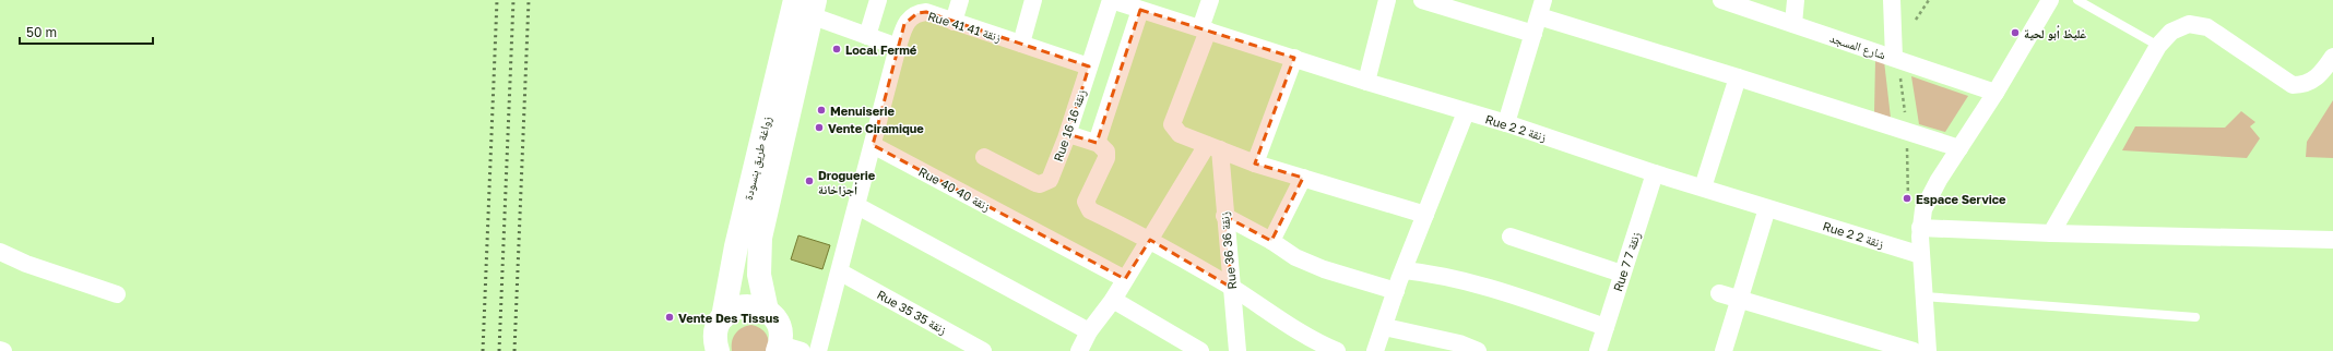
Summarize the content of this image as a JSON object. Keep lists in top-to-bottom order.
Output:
{
  "streets": {
    "main road": ["زواغة طريق بنسودة"],
    "street": [
      "Rue 41 زنقة 41",
      "شارع المسجد",
      "Rue 16 زنقة 16",
      "Rue 2 زنقة 2",
      "Rue 40 زنقة 40",
      "Rue 36 زنقة 36",
      "Rue 7 زنقة 7",
      "Rue 35 زنقة 35"
    ]
  },
  "crossings": [
    ["Rue 41 زنقة 41", "Rue 16 زنقة 16"],
    ["Rue 16 زنقة 16", "Rue 2 زنقة 2"],
    ["Rue 2 زنقة 2", "Rue 7 زنقة 7"]
  ],
  "places": [
    "غليظ أبو لحية",
    "Local Fermé",
    "Menuiserie",
    "Vente Ciramique",
    "Droguerie أجزاخانة",
    "Espace Service",
    "Vente Des Tissus"
  ],
  "scale_bar": "50 m"
}
